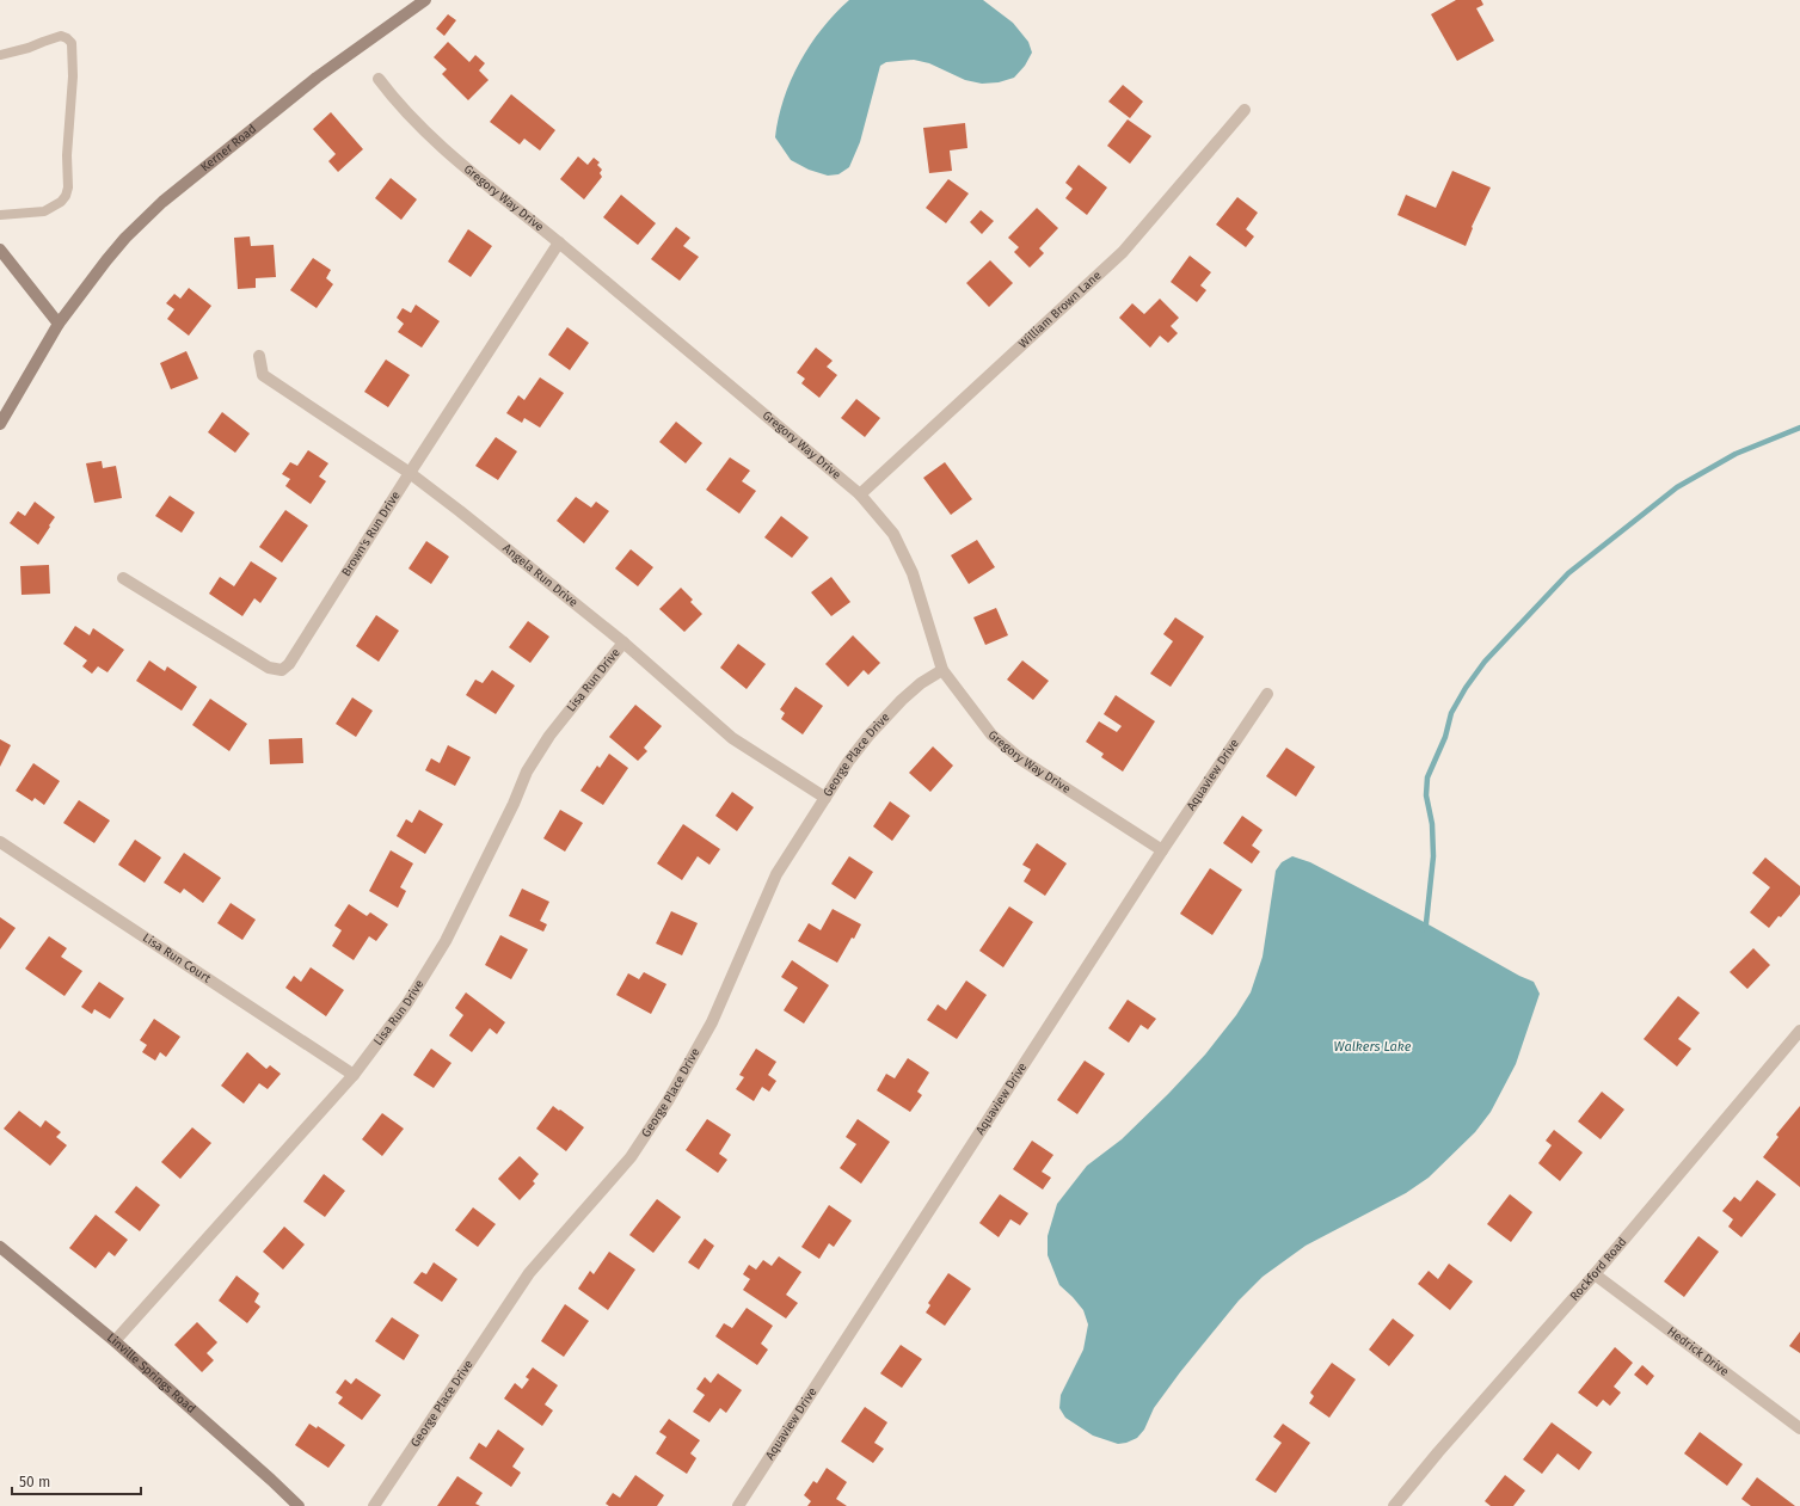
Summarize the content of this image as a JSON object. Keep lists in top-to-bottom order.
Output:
{
  "streets": {
    "street": [
      "Kerner Road",
      "Gregory Way Drive",
      "William Brown Lane",
      "Brown's Run Drive",
      "Angela Run Drive",
      "Lisa Run Drive",
      "George Place Drive",
      "Aquaview Drive",
      "Lisa Run Court",
      "Rockford Road",
      "Hedrick Drive",
      "Linville Springs Road"
    ]
  },
  "crossings": [
    ["Gregory Way Drive", "William Brown Lane"],
    ["Gregory Way Drive", "Brown's Run Drive"],
    ["Gregory Way Drive", "George Place Drive"],
    ["Gregory Way Drive", "Aquaview Drive"],
    ["Brown's Run Drive", "Angela Run Drive"],
    ["Angela Run Drive", "Lisa Run Drive"],
    ["Angela Run Drive", "George Place Drive"],
    ["Lisa Run Drive", "Lisa Run Court"],
    ["Lisa Run Drive", "Linville Springs Road"],
    ["Rockford Road", "Hedrick Drive"]
  ],
  "water": ["Walkers Lake"],
  "scale_bar": "50 m"
}
